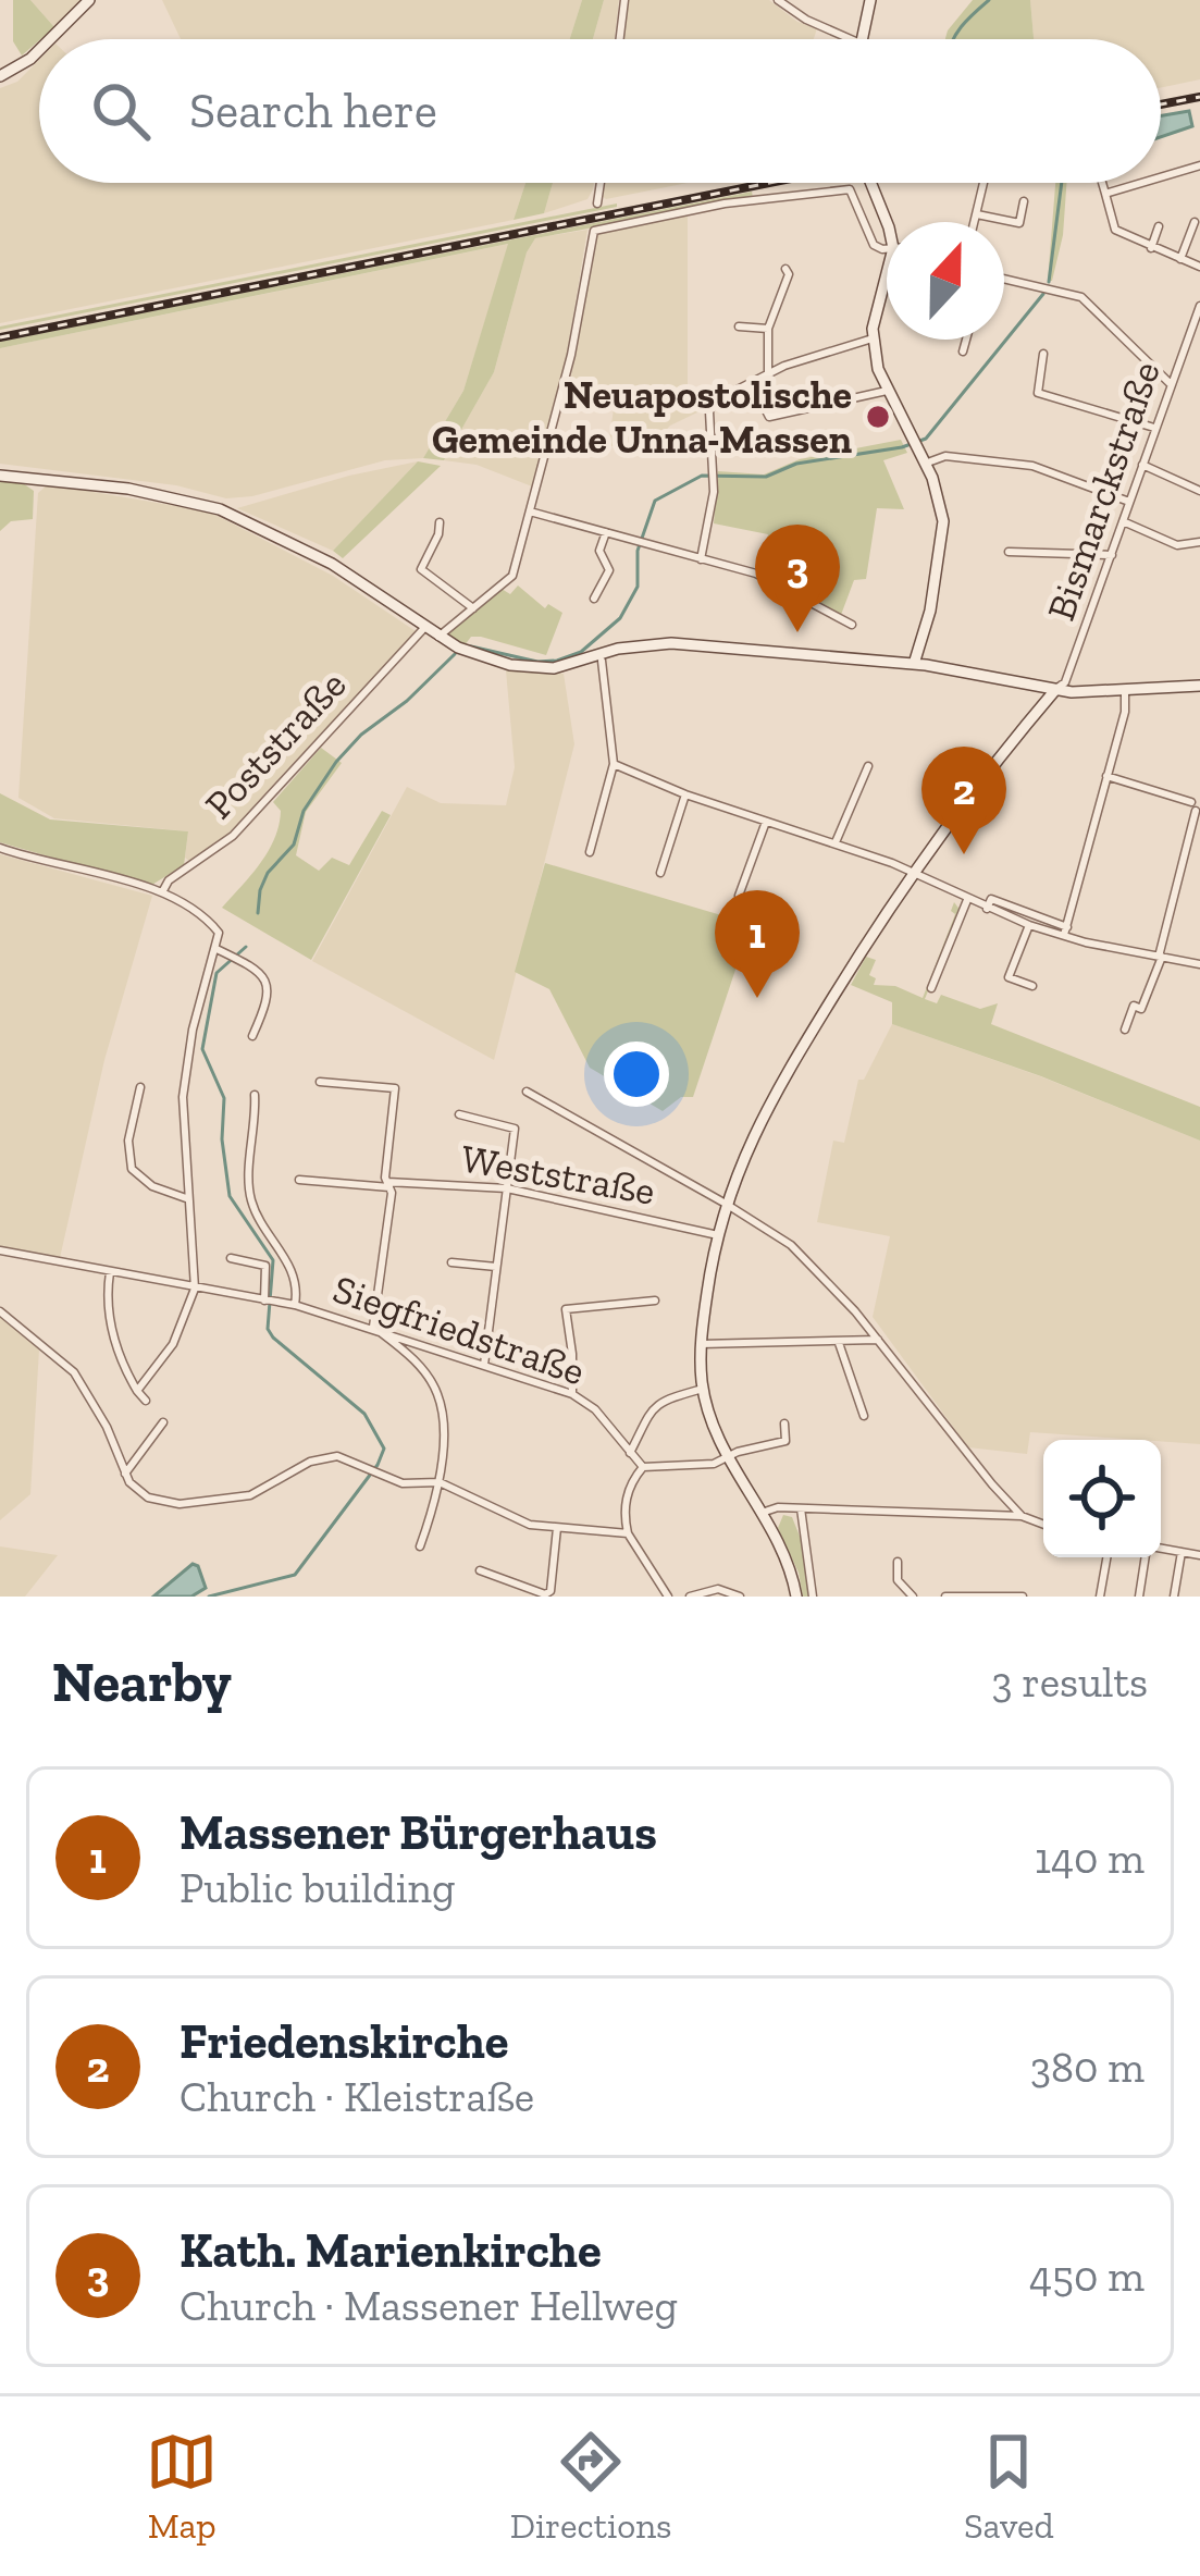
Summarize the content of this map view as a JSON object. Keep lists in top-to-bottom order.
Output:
{
  "streets": {
    "street": [
      "Bismarckstraße",
      "Poststraße",
      "Weststraße",
      "Siegfriedstraße"
    ]
  },
  "places": ["Neuapostolische Gemeinde Unna-Massen"],
  "north": "top",
  "page": {
    "search": "Search here",
    "pins": ["3", "2", "1"],
    "heading": ["Nearby", "3 results"],
    "list": [
      {
        "mark": "1",
        "name": "Massener Bürgerhaus",
        "note": "Public building",
        "value": "140 m"
      },
      {
        "mark": "2",
        "name": "Friedenskirche",
        "note": "Church · Kleistraße",
        "value": "380 m"
      },
      {
        "mark": "3",
        "name": "Kath. Marienkirche",
        "note": "Church · Massener Hellweg",
        "value": "450 m"
      }
    ],
    "nav": ["Map", "Directions", "Saved"]
  }
}
